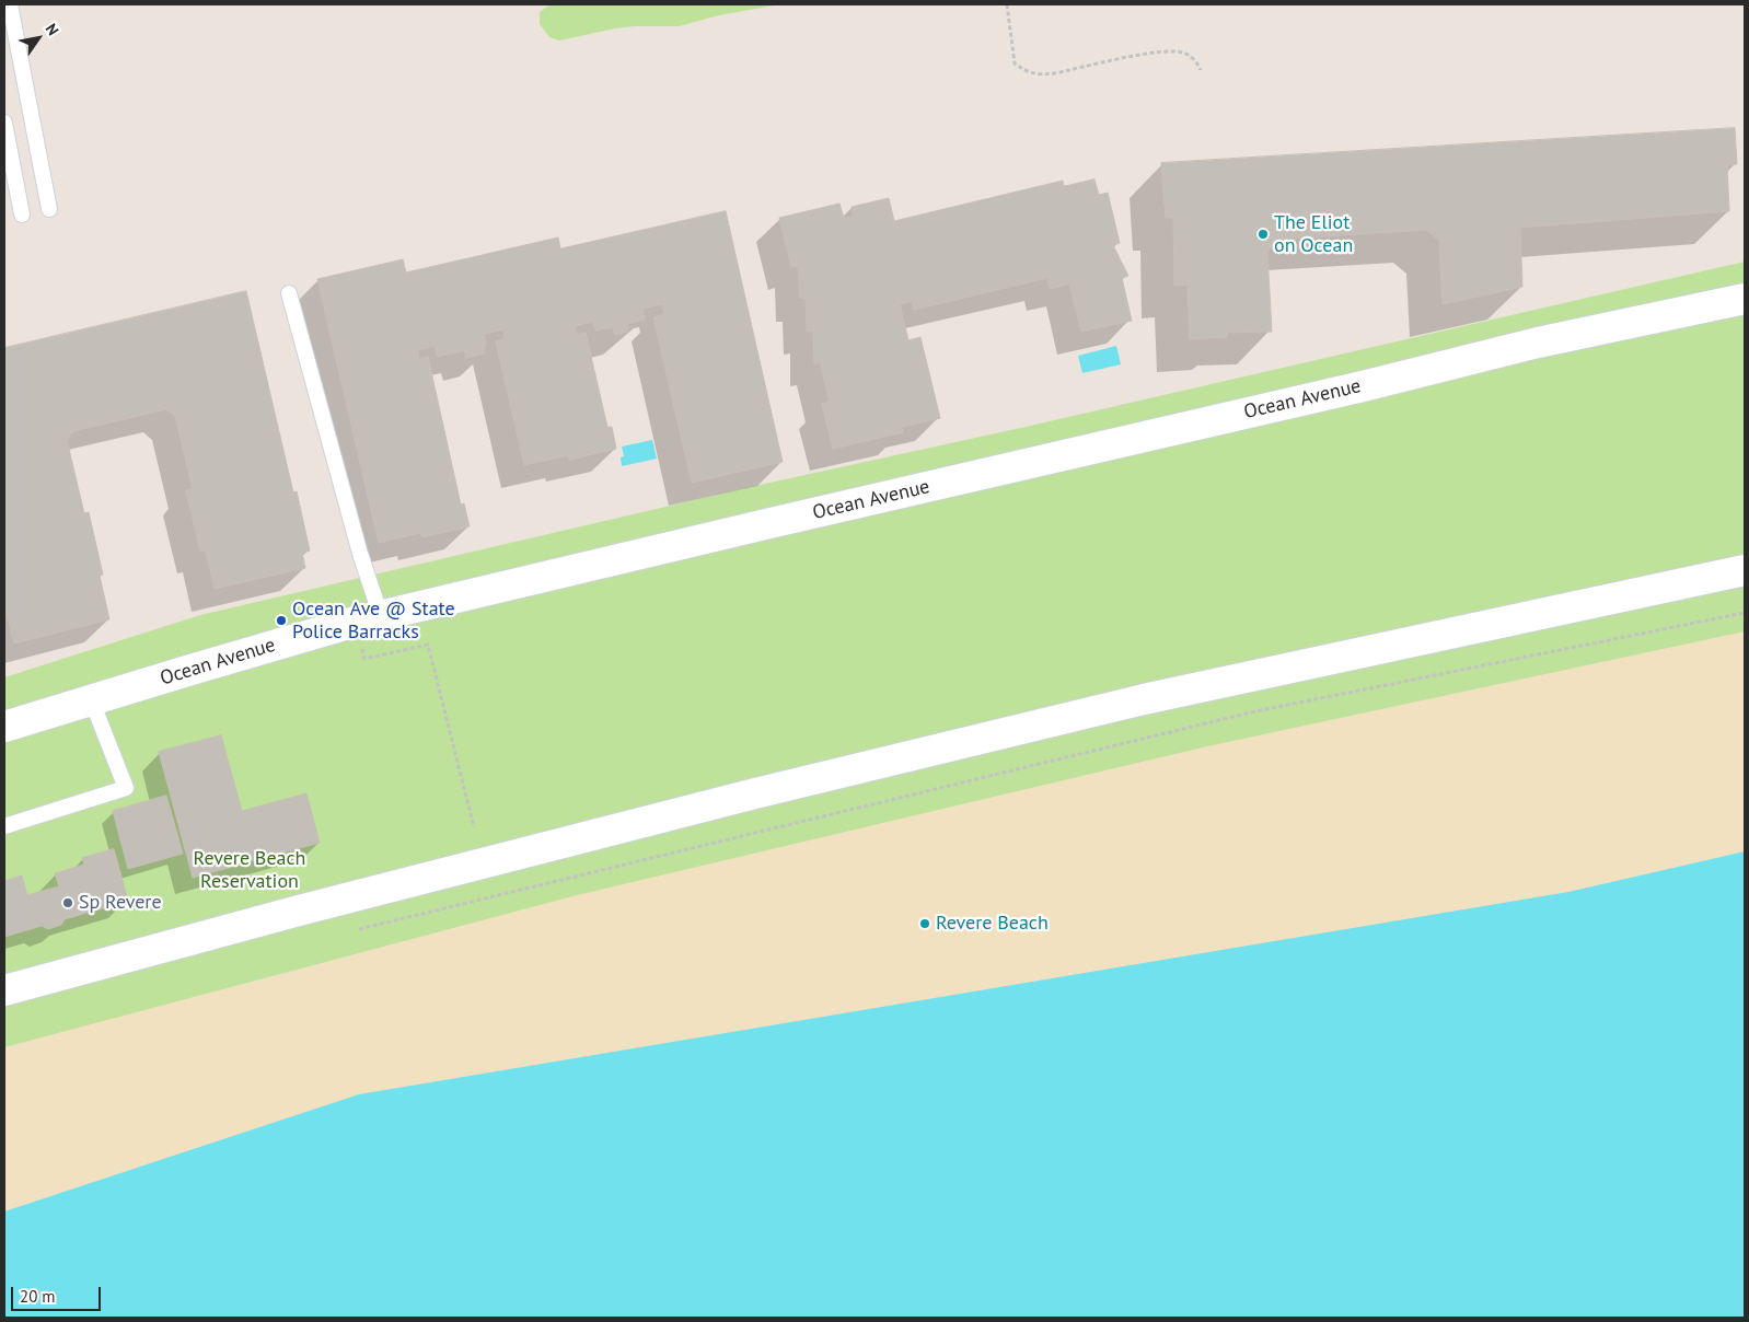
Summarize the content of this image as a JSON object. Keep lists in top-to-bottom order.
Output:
{
  "streets": {
    "main road": ["Ocean Avenue"]
  },
  "parks": ["Revere Beach Reservation"],
  "places": [
    "The Eliot on Ocean",
    "Ocean Ave @ State Police Barracks",
    "Sp Revere",
    "Revere Beach"
  ],
  "scale_bar": "20 m",
  "north": "top right"
}
